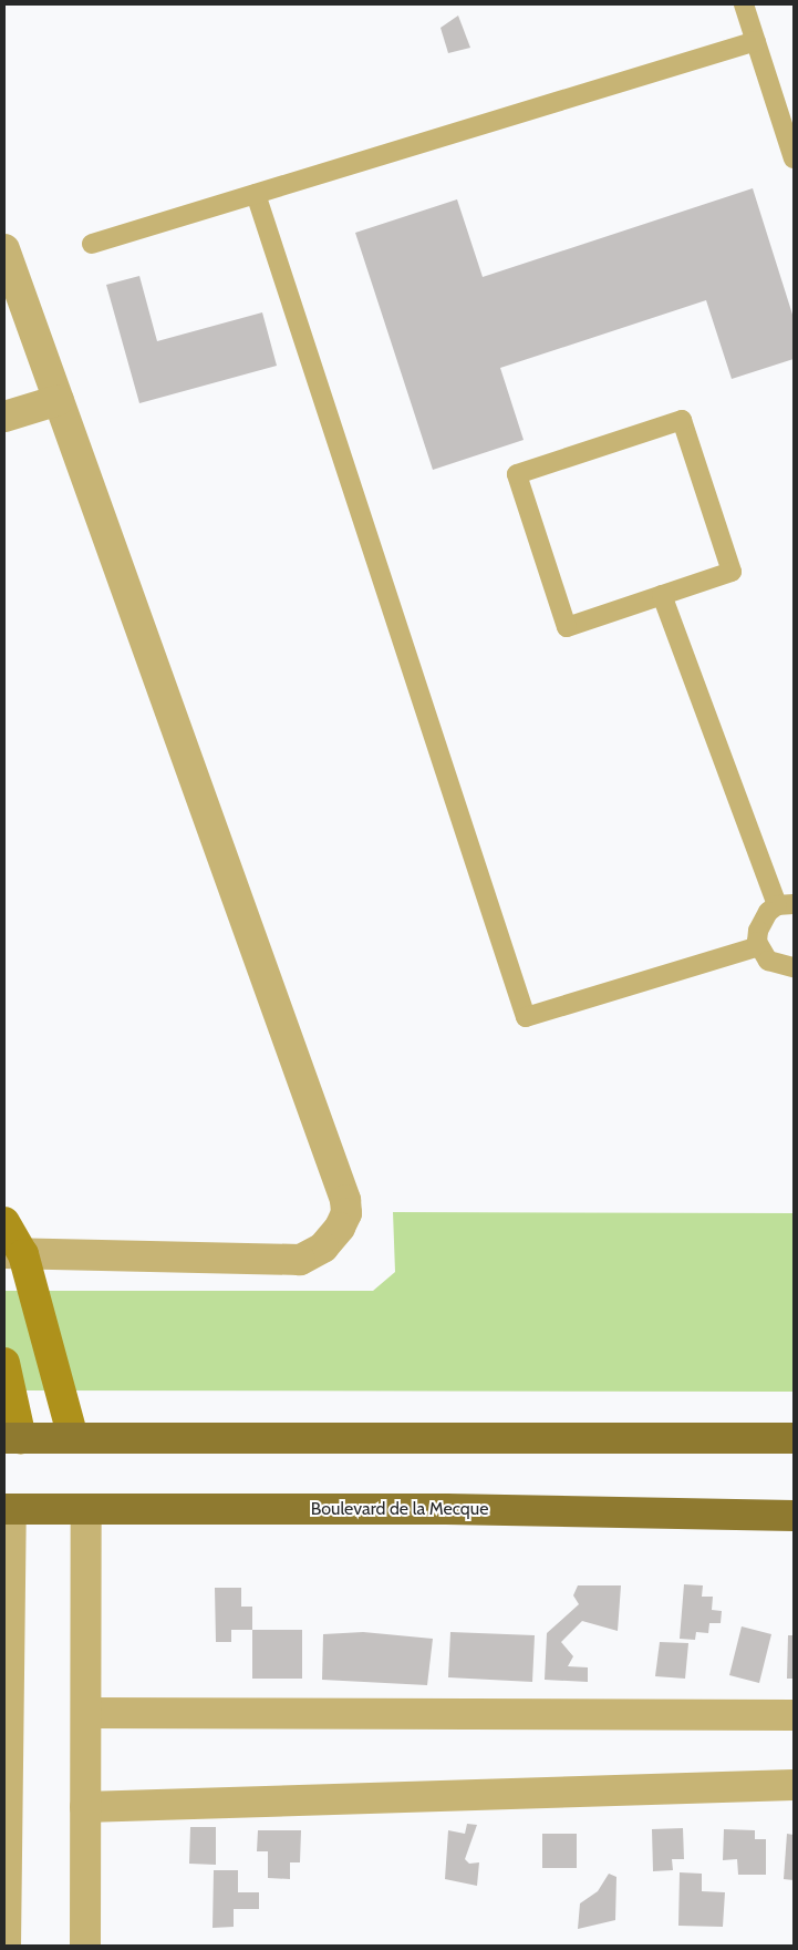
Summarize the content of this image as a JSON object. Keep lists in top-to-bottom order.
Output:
{
  "streets": {
    "main road": ["Boulevard de la Mecque"]
  }
}
